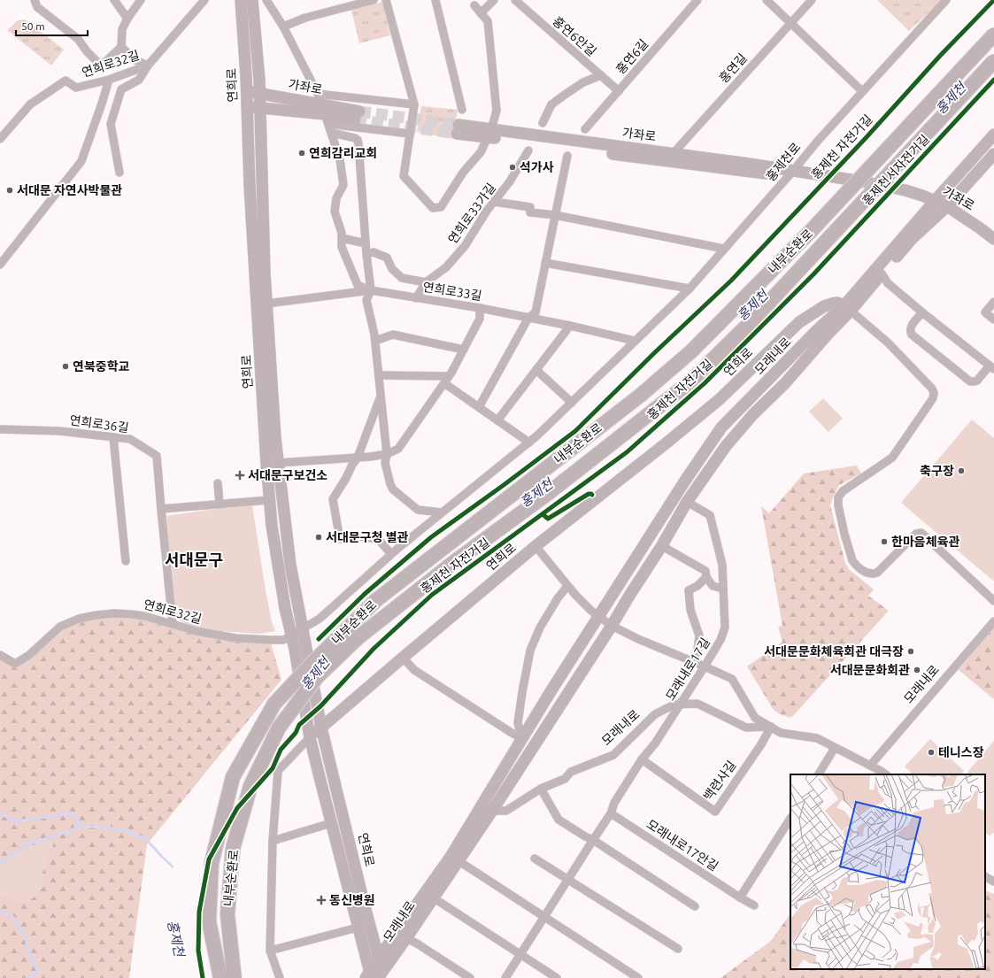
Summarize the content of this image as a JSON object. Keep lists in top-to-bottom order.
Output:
{
  "streets": {
    "highway": ["내부순환로"],
    "main road": ["연희로", "가좌로", "모래내로"],
    "street": [
      "홍연6안길",
      "홍연6길",
      "연희로32길",
      "홍연길",
      "홍제천로",
      "연희로33가길",
      "연희로33길",
      "연희로36길",
      "모래내로17길",
      "백련사길",
      "모래내로17안길"
    ],
    "cycle path": ["홍제천 자전거길", "홍제천서자전거길"]
  },
  "crossings": [
    ["홍연6안길", "홍연6길"],
    ["연희로32길", "연희로"],
    ["연희로32길", "홍제천로"],
    ["홍연길", "가좌로"],
    ["연희로", "가좌로"],
    ["연희로", "홍제천로"],
    ["연희로", "연희로33길"],
    ["연희로", "모래내로"],
    ["가좌로", "홍제천로"],
    ["가좌로", "연희로33길"],
    ["가좌로", "모래내로"],
    ["홍제천로", "연희로33길"],
    ["연희로33가길", "연희로33길"],
    ["모래내로", "모래내로17길"],
    ["모래내로", "백련사길"],
    ["모래내로17길", "백련사길"],
    ["모래내로17길", "모래내로17안길"]
  ],
  "districts": ["서대문구"],
  "water": ["홍제천"],
  "places": {
    "other": [
      "연희감리교회",
      "석가사",
      "서대문 자연사박물관",
      "연북중학교",
      "축구장",
      "서대문구청 별관",
      "한마음체육관",
      "서대문문화체육회관 대극장",
      "서대문문화회관",
      "테니스장"
    ],
    "health": ["서대문구보건소", "동신병원"]
  },
  "scale_bar": "50 m"
}
